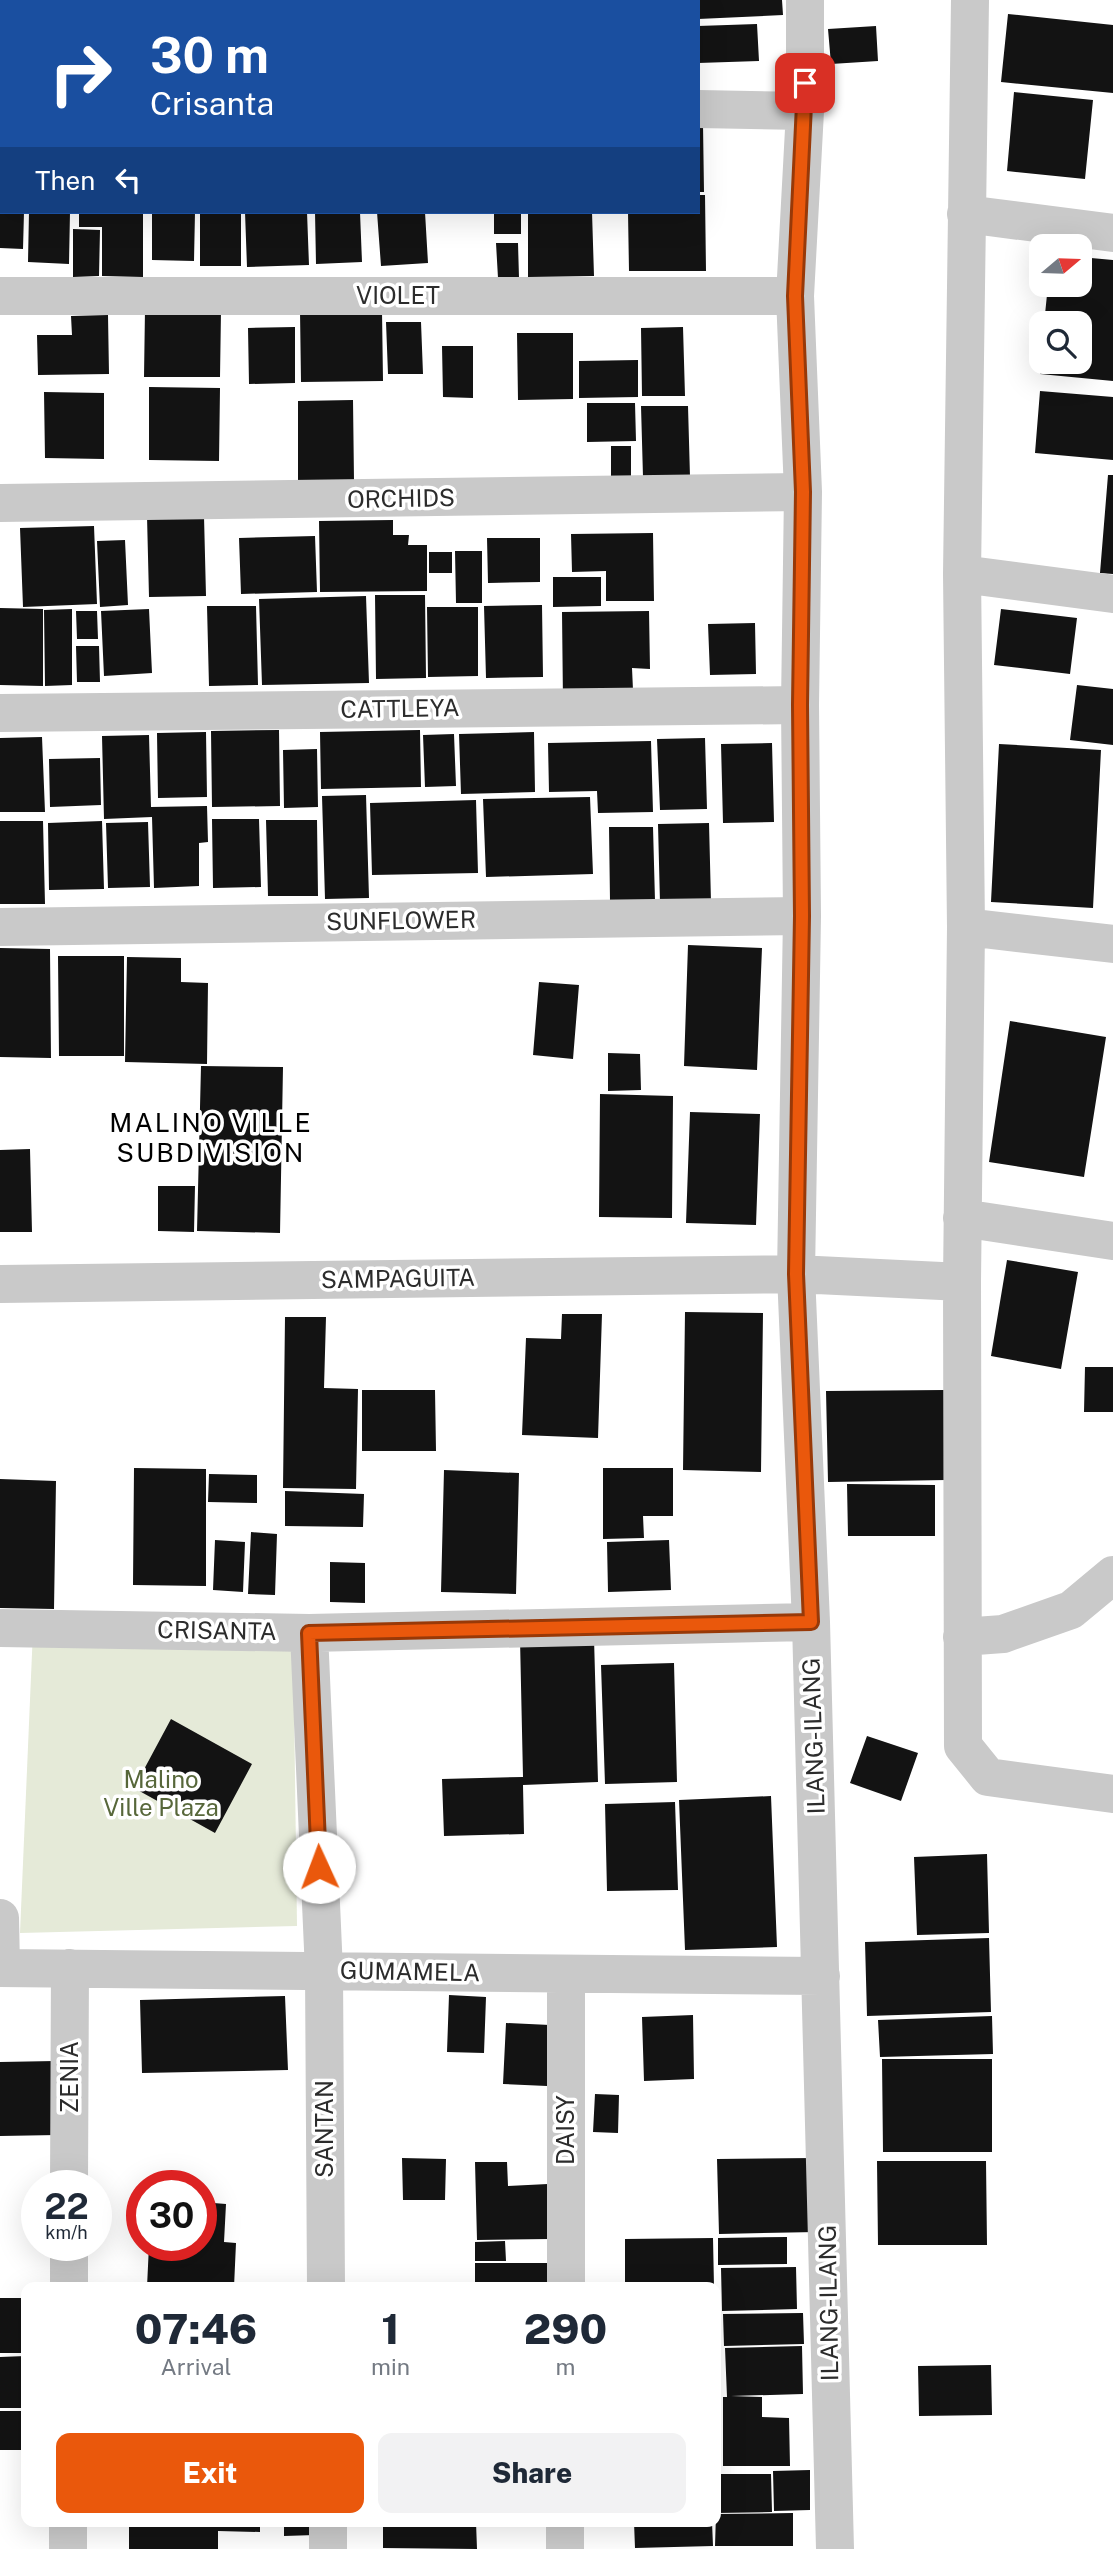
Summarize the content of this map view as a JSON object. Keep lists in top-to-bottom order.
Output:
{
  "streets": {
    "street": [
      "VIOLET",
      "ORCHIDS",
      "CATTLEYA",
      "SUNFLOWER",
      "SAMPAGUITA",
      "CRISANTA",
      "ILANG-ILANG",
      "GUMAMELA",
      "ZENIA",
      "SANTAN",
      "DAISY"
    ]
  },
  "crossings": [
    ["VIOLET", "ILANG-ILANG"],
    ["ORCHIDS", "ILANG-ILANG"],
    ["CATTLEYA", "ILANG-ILANG"],
    ["SUNFLOWER", "ILANG-ILANG"],
    ["SAMPAGUITA", "ILANG-ILANG"],
    ["CRISANTA", "ILANG-ILANG"],
    ["CRISANTA", "SANTAN"],
    ["ILANG-ILANG", "GUMAMELA"],
    ["GUMAMELA", "ZENIA"],
    ["GUMAMELA", "SANTAN"],
    ["GUMAMELA", "DAISY"]
  ],
  "districts": ["MALINO VILLE SUBDIVISION"],
  "parks": ["Malino Ville Plaza"],
  "north": "right",
  "page": {
    "turn": ["30 m", "Crisanta"],
    "then": "Then",
    "speed": "22 km/h",
    "limit": "30",
    "eta": [
      "07:46",
      "Arrival",
      "1",
      "min",
      "290",
      "m"
    ],
    "buttons": ["Exit", "Share"]
  }
}
